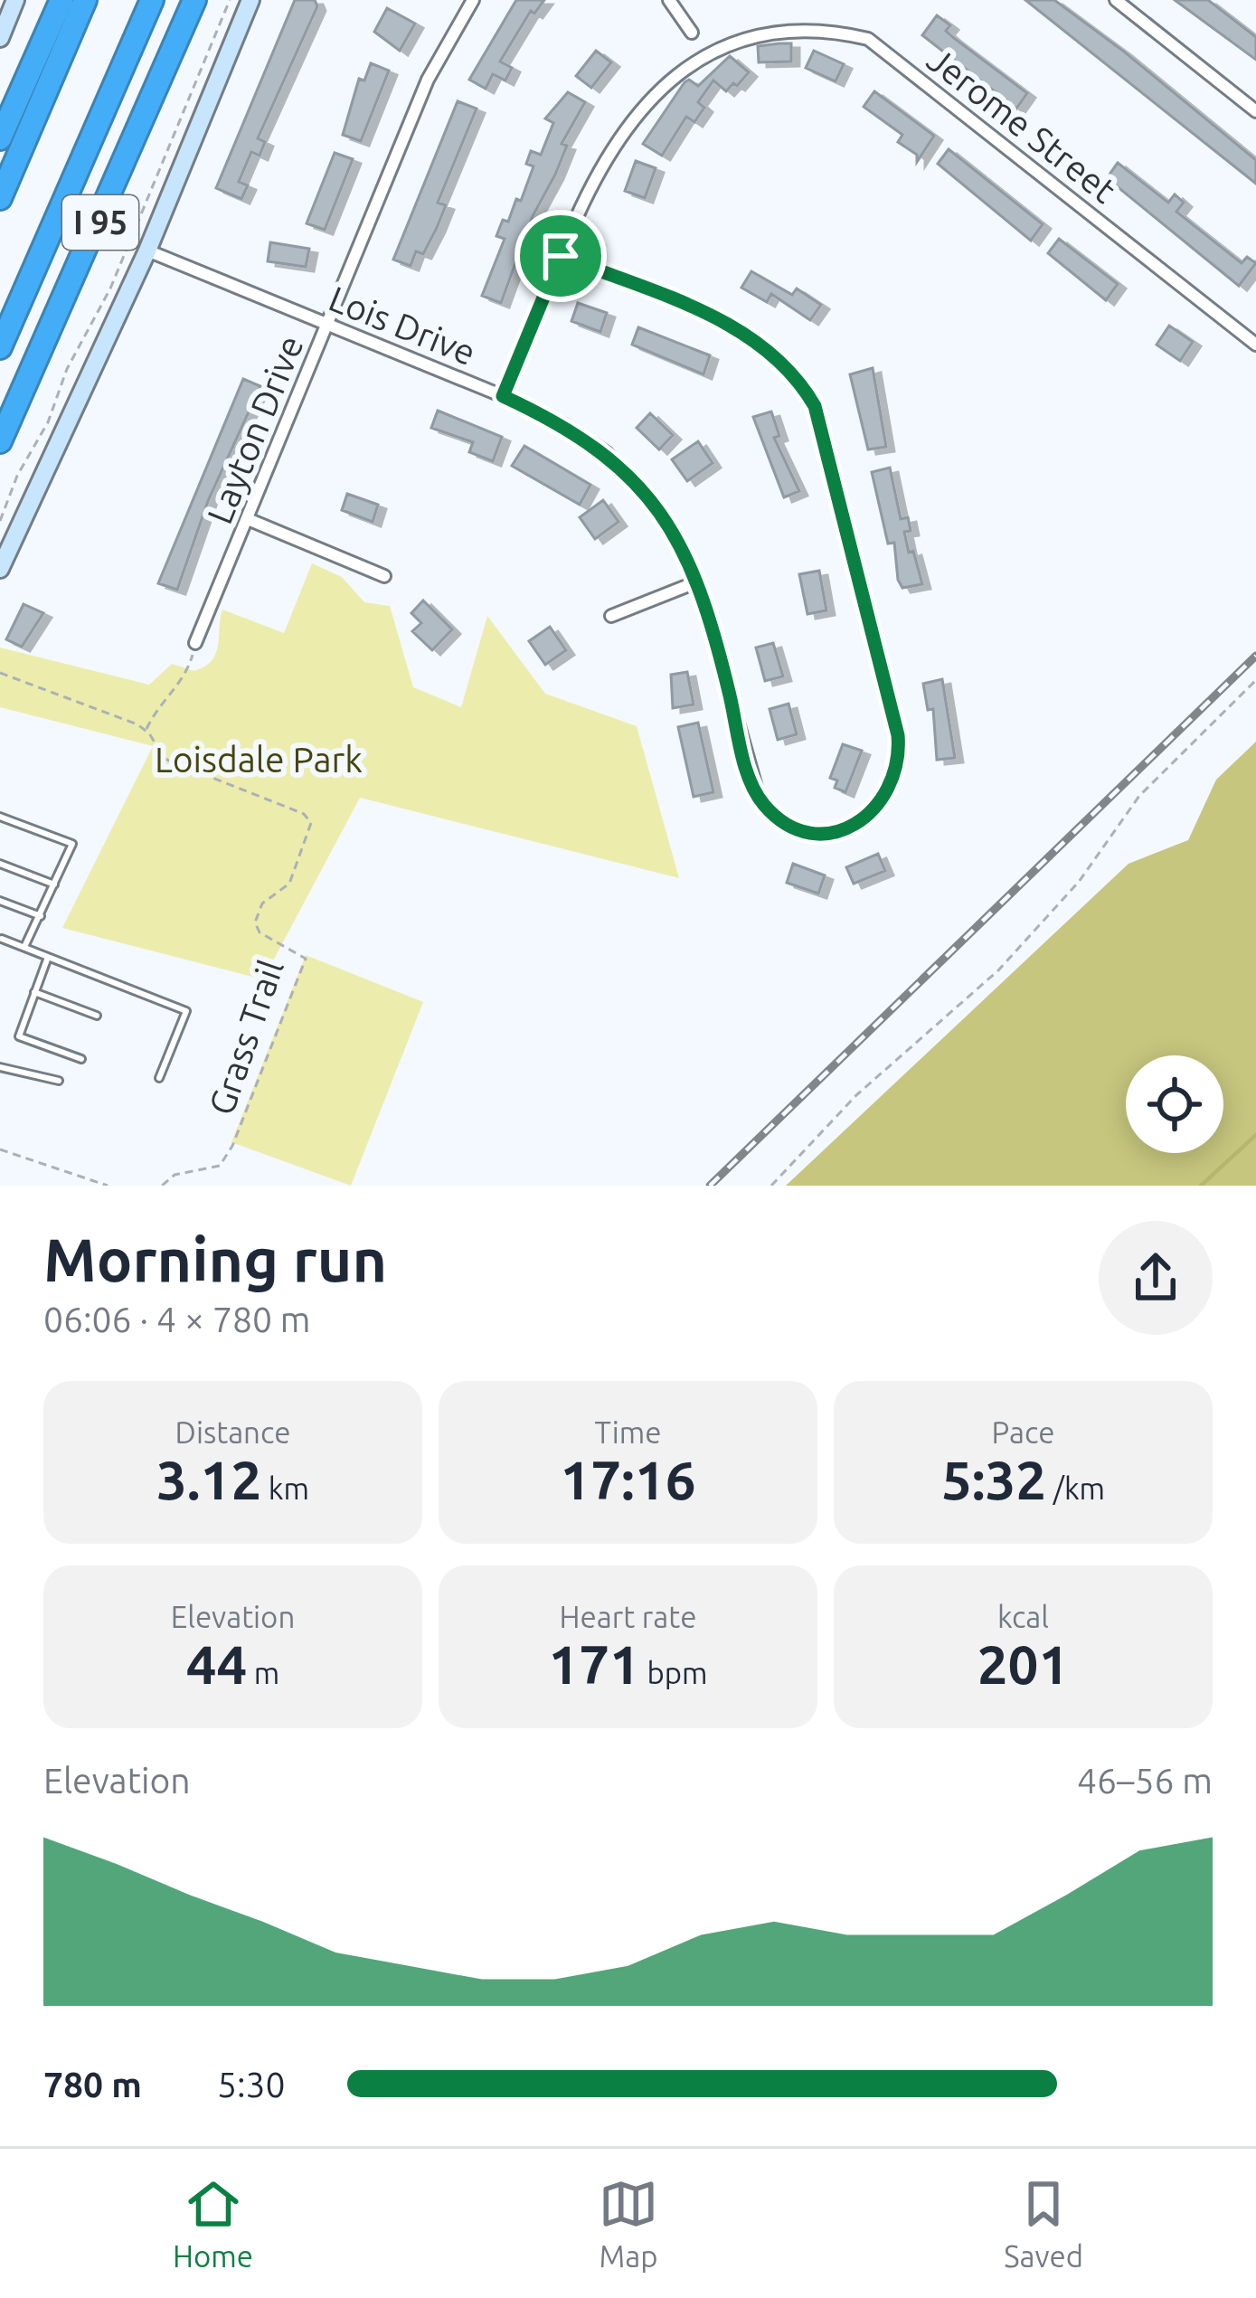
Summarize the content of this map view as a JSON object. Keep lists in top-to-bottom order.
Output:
{
  "streets": {
    "highway": ["I 95"],
    "street": ["Jerome Street", "Lois Drive", "Layton Drive"],
    "path": ["Grass Trail"]
  },
  "crossings": [
    ["Lois Drive", "Layton Drive"]
  ],
  "parks": ["Loisdale Park"],
  "page": {
    "heading": ["Morning run", "06:06 · 4 × 780 m"],
    "stats": [
      ["Distance", "3.12 km"],
      ["Time", "17:16"],
      ["Pace", "5:32 /km"],
      ["Elevation", "44 m"],
      ["Heart rate", "171 bpm"],
      ["kcal", "201"]
    ],
    "chart": ["Elevation", "46–56 m"],
    "list": [
      {
        "name": "780 m",
        "note": "5:30"
      }
    ],
    "tabs": ["Home", "Map", "Saved"]
  }
}
